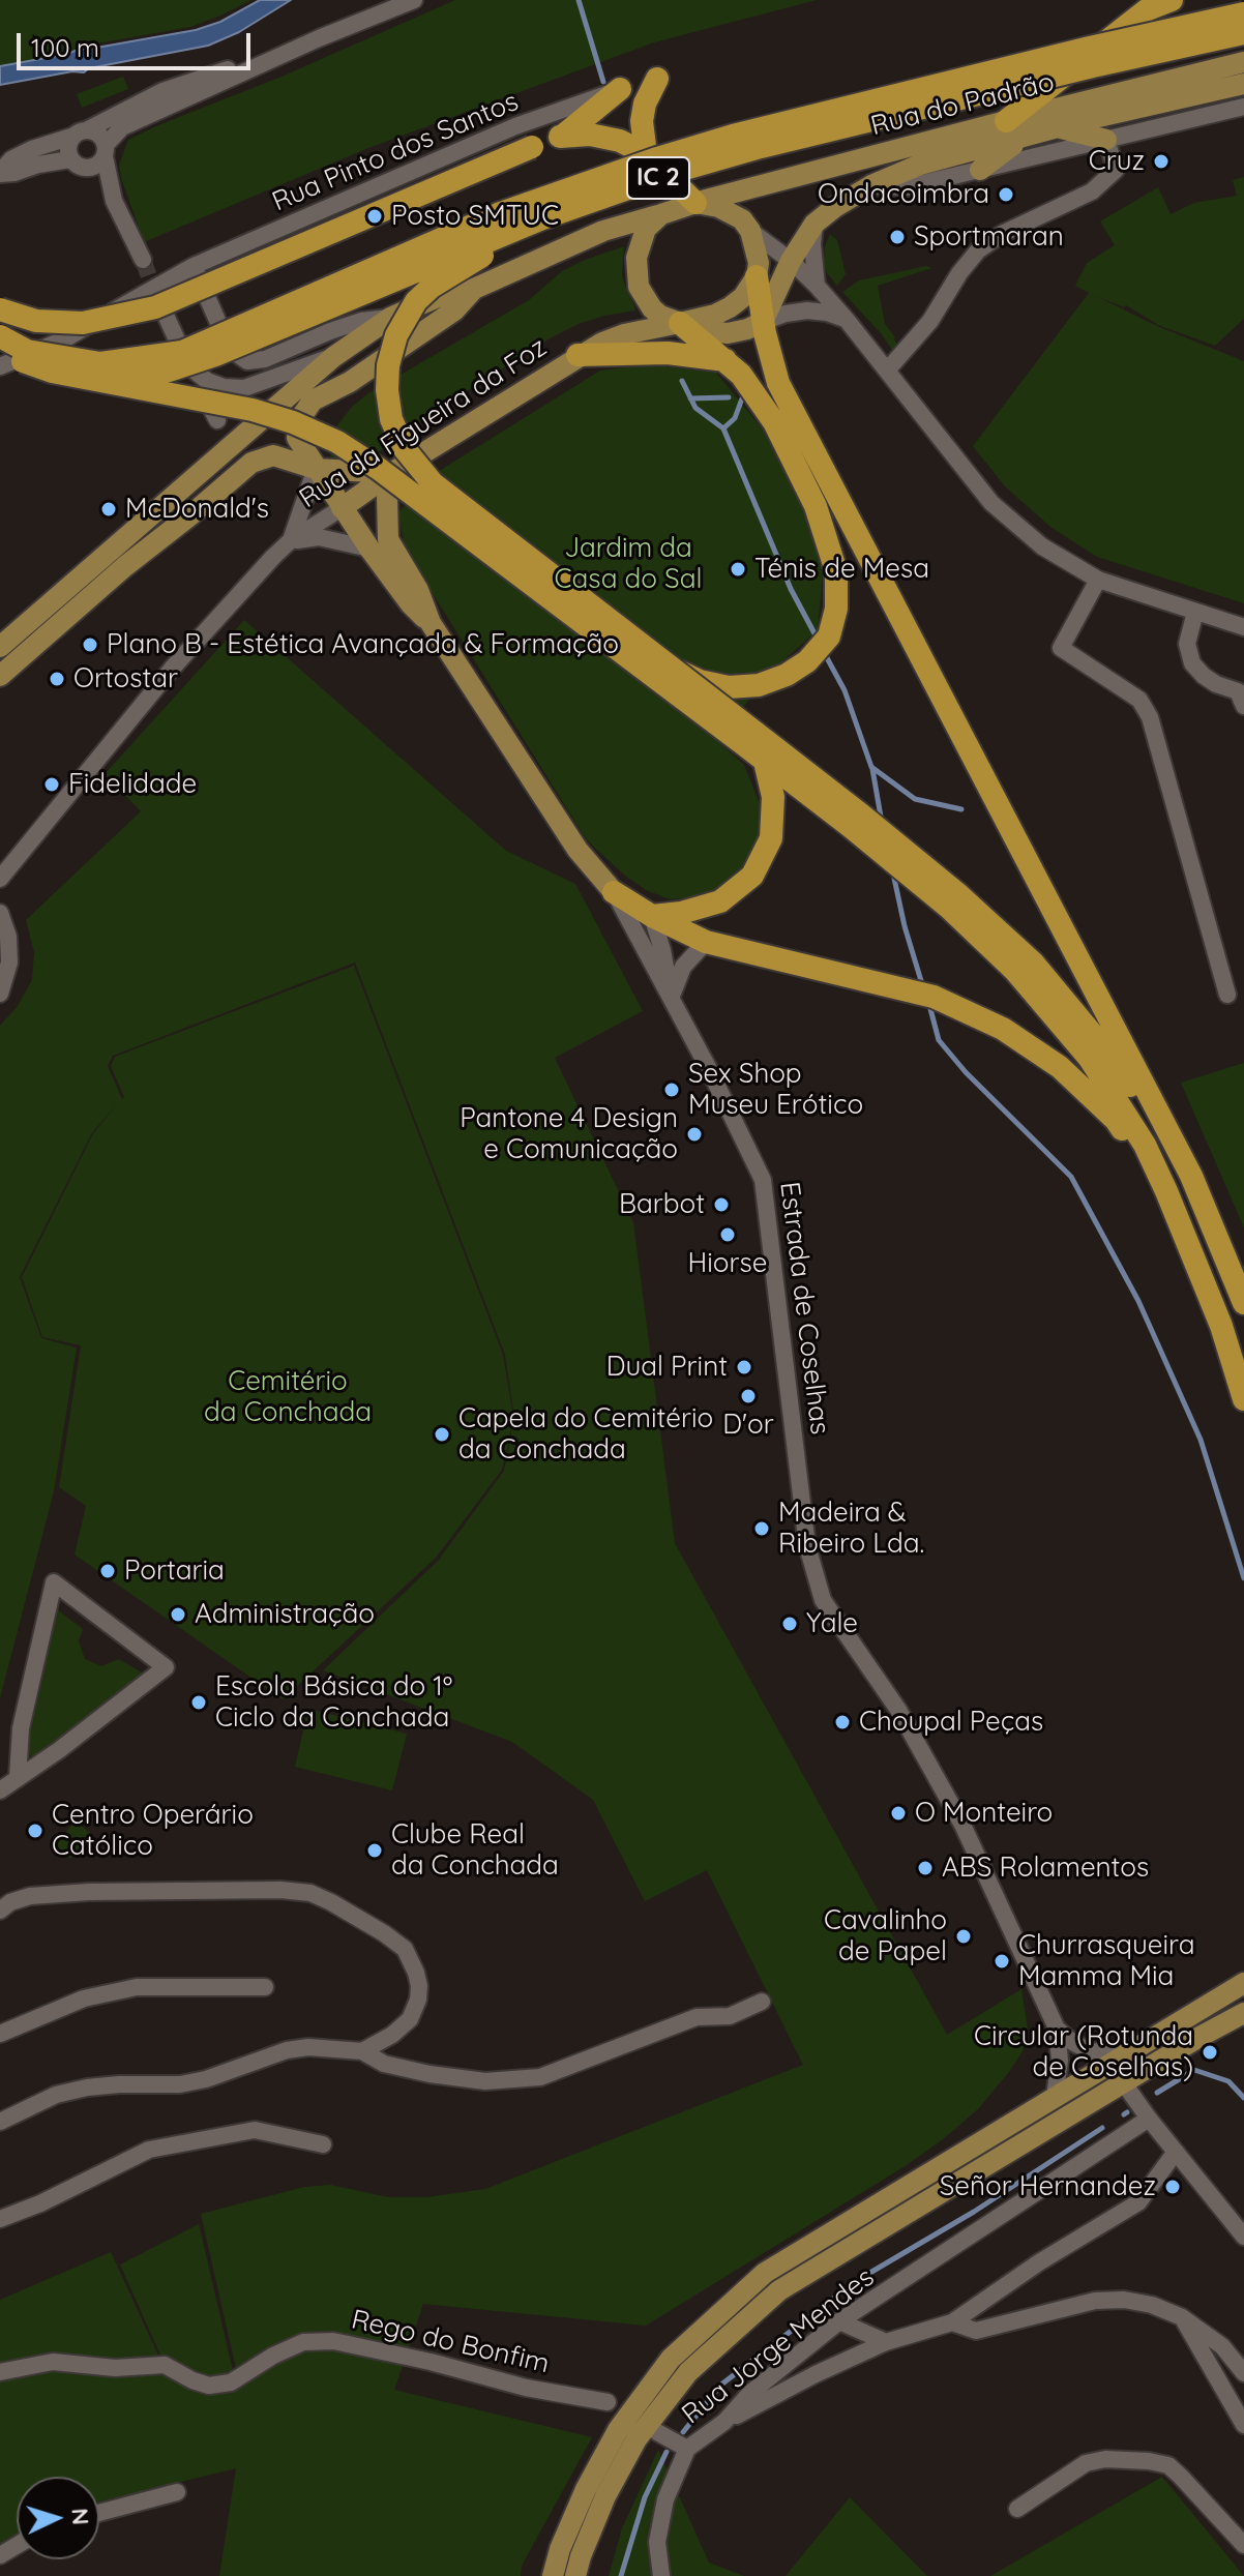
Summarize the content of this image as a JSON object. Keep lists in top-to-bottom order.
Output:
{
  "streets": {
    "highway": ["IC 2"],
    "main road": ["Rua do Padrão", "Rua da Figueira da Foz", "Estrada de Coselhas"],
    "street": ["Rua Pinto dos Santos", "Rego do Bonfim", "Rua Jorge Mendes"]
  },
  "crossings": [
    ["Rua do Padrão", "Rua da Figueira da Foz"]
  ],
  "parks": ["Jardim da Casa do Sal", "Cemitério da Conchada"],
  "places": [
    "Cruz",
    "Ondacoimbra",
    "Posto SMTUC",
    "Sportmaran",
    "McDonald's",
    "Ténis de Mesa",
    "Plano B - Estética Avançada & Formação",
    "Ortostar",
    "Fidelidade",
    "Sex Shop Museu Erótico",
    "Pantone 4 Design e Comunicação",
    "Barbot",
    "Hiorse",
    "Dual Print",
    "D'or",
    "Capela do Cemitério da Conchada",
    "Madeira & Ribeiro Lda.",
    "Portaria",
    "Administração",
    "Yale",
    "Escola Básica do 1º Ciclo da Conchada",
    "Choupal Peças",
    "O Monteiro",
    "Centro Operário Católico",
    "Clube Real da Conchada",
    "ABS Rolamentos",
    "Cavalinho de Papel",
    "Churrasqueira Mamma Mia",
    "Circular (Rotunda de Coselhas)",
    "Señor Hernandez"
  ],
  "scale_bar": "100 m",
  "north": "right"
}
